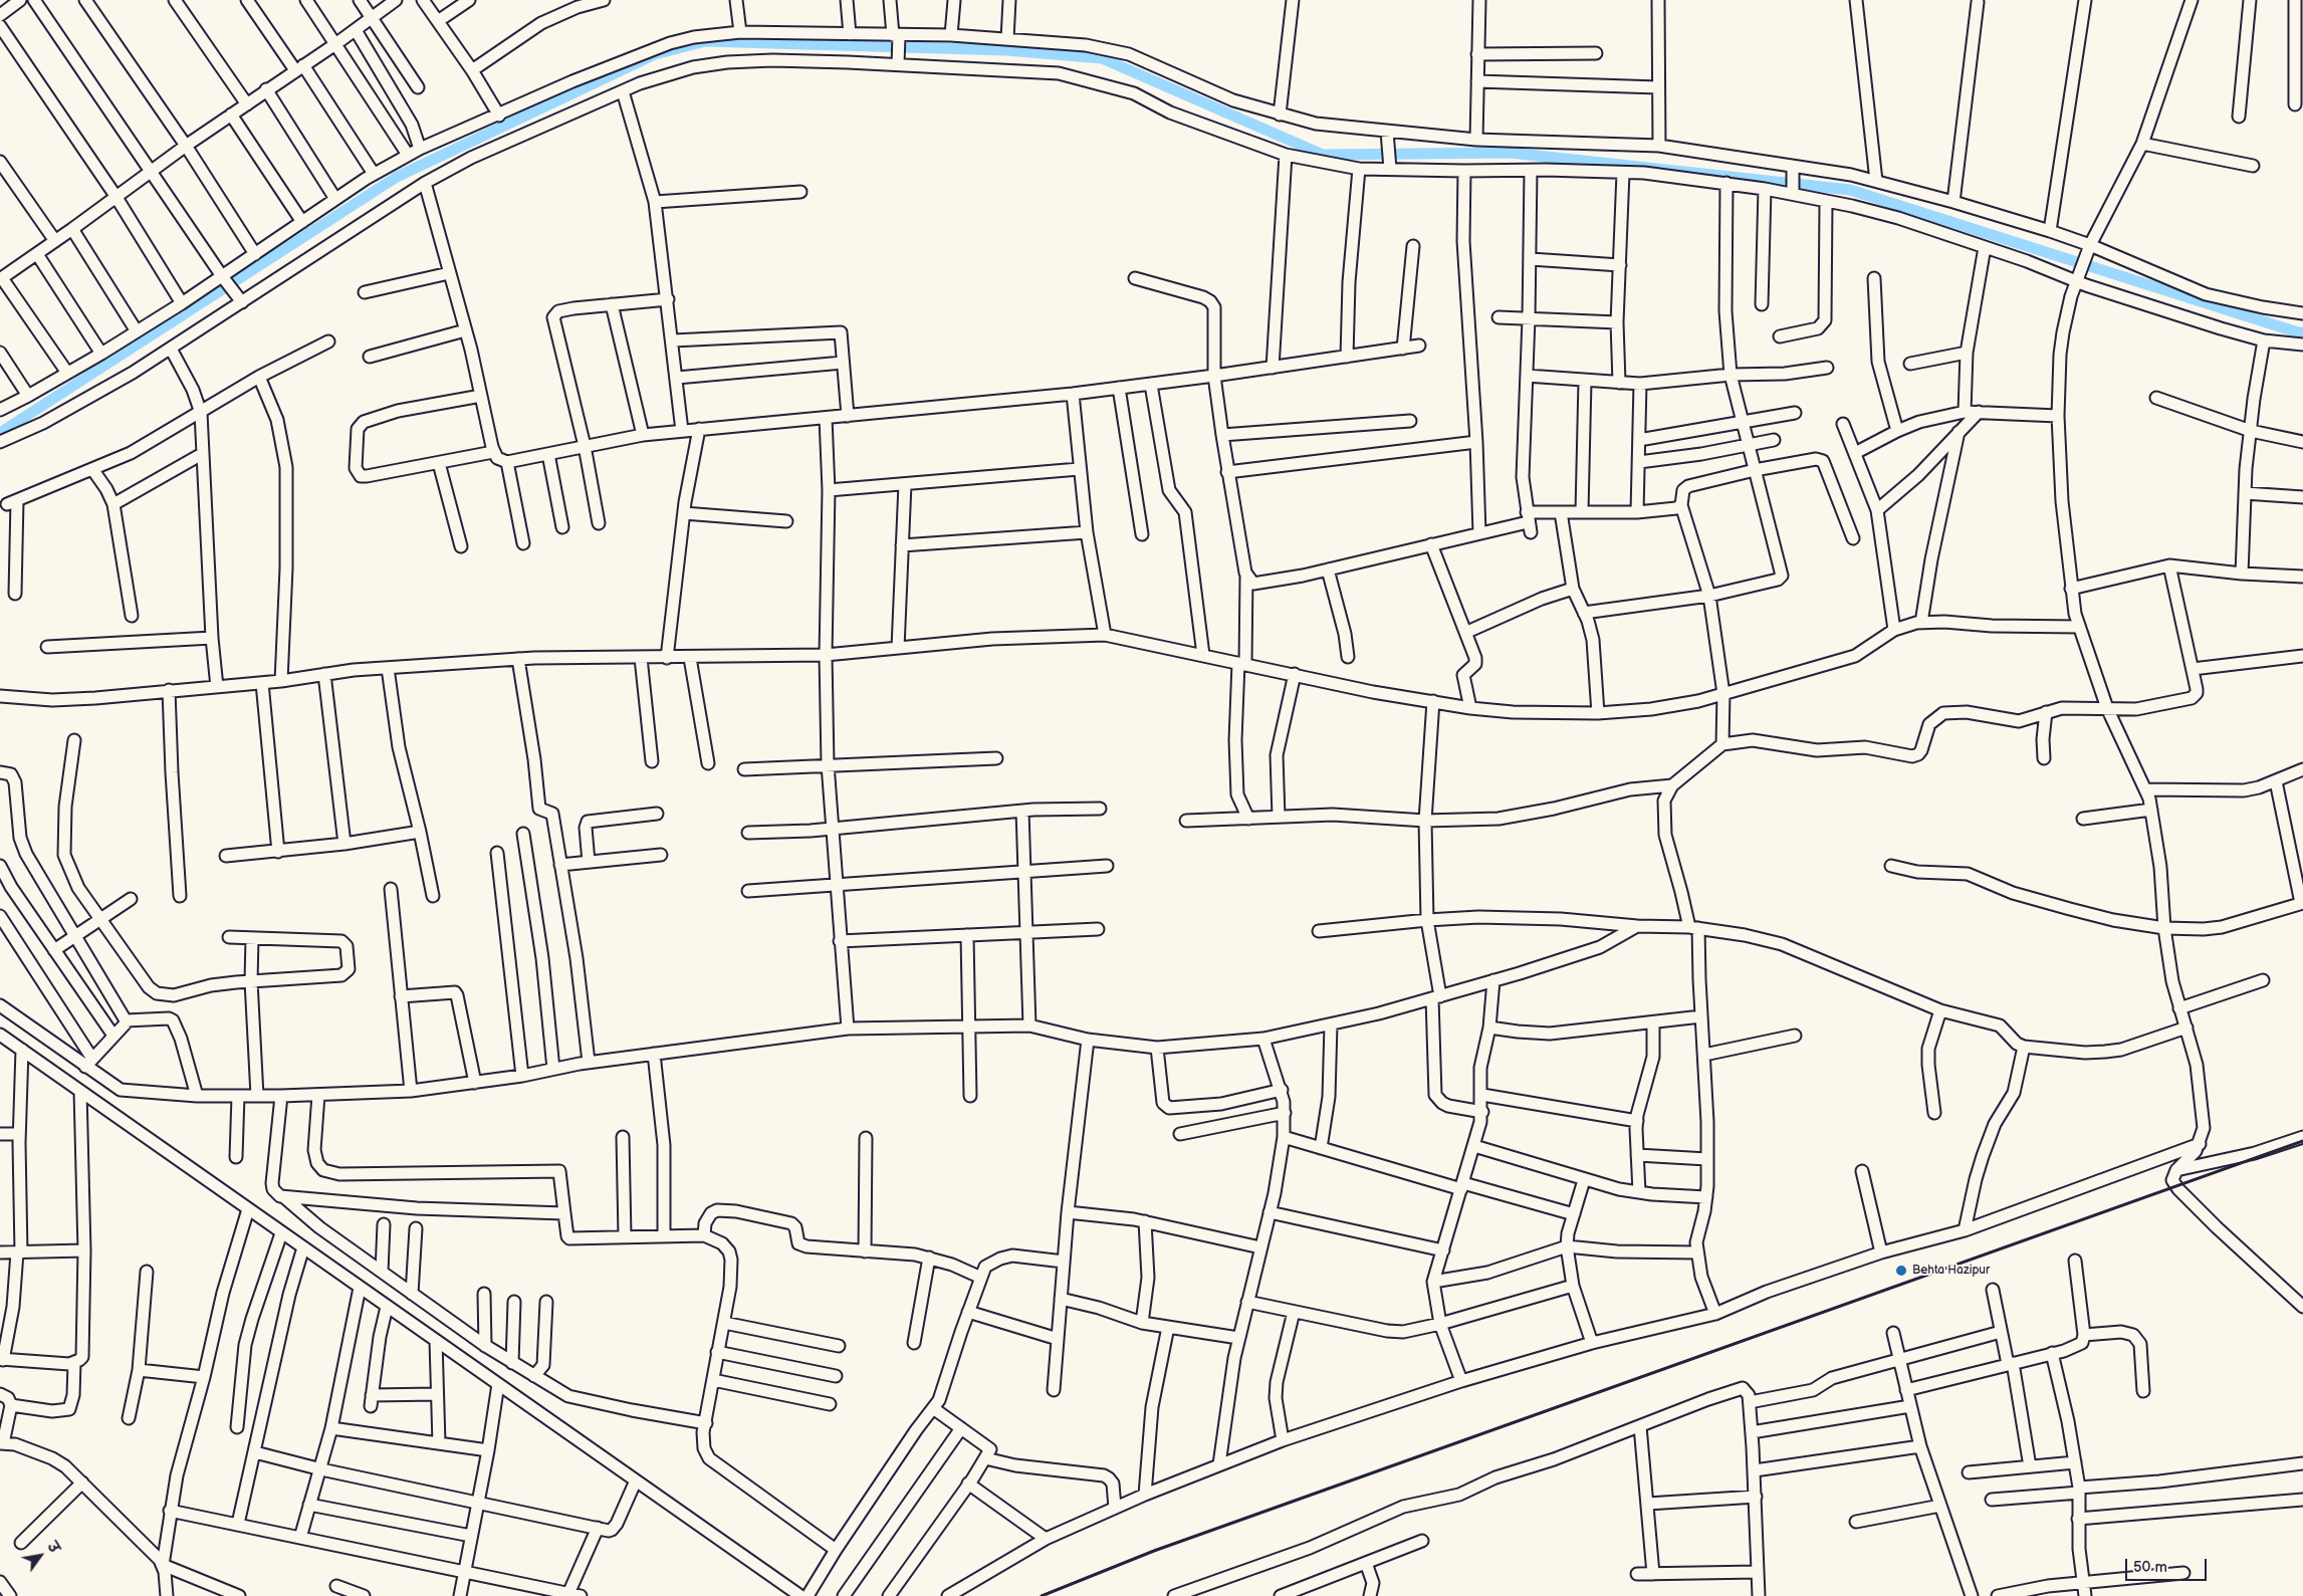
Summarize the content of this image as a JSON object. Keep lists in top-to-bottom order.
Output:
{
  "places": ["Behta Hazipur"],
  "scale_bar": "50 m",
  "north": "top right"
}
